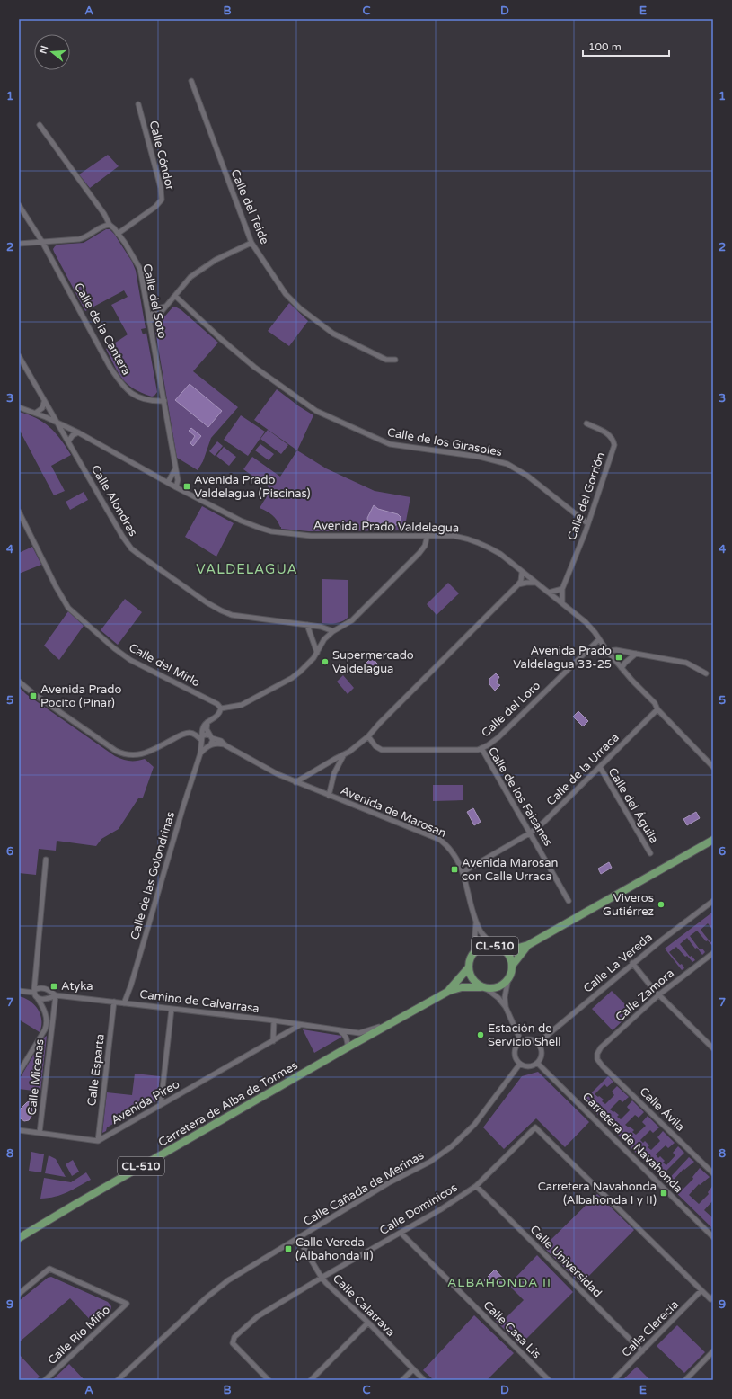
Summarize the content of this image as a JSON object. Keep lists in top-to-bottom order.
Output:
{
  "streets": {
    "main road": ["CL-510", "Carretera de Alba de Tormes"],
    "street": [
      "Calle Cóndor",
      "Calle del Teide",
      "Calle del Soto",
      "Calle de la Cantera",
      "Calle de los Girasoles",
      "Calle del Gorrión",
      "Calle Alondras",
      "Avenida Prado Valdelagua",
      "Calle del Mirlo",
      "Calle del Loro",
      "Calle de la Urraca",
      "Calle de los Faisanes",
      "Calle del Águila",
      "Avenida de Marosan",
      "Calle de las Golondrinas",
      "Calle La Vereda",
      "Calle Zamora",
      "Camino de Calvarrasa",
      "Calle Esparta",
      "Calle Micenas",
      "Avenida Pireo",
      "Calle Ávila",
      "Carretera de Navahonda",
      "Calle Cañada de Merinas",
      "Calle Dominicos",
      "Calle Universidad",
      "Calle Calatrava",
      "Calle Clerecía",
      "Calle Casa Lis",
      "Calle Río Miño"
    ]
  },
  "crossings": [
    ["Calle Cóndor", "Calle del Soto"],
    ["Calle del Soto", "Calle de la Cantera"],
    ["Calle del Soto", "Avenida Prado Valdelagua"],
    ["Calle de los Girasoles", "Calle del Gorrión"],
    ["Calle del Gorrión", "Avenida Prado Valdelagua"],
    ["Calle Alondras", "Avenida Prado Valdelagua"],
    ["Avenida Prado Valdelagua", "Calle del Loro"],
    ["Avenida Prado Valdelagua", "Calle de la Urraca"],
    ["Calle del Loro", "Calle de los Faisanes"],
    ["Calle de la Urraca", "Calle de los Faisanes"],
    ["Calle de la Urraca", "Calle del Águila"],
    ["Calle de la Urraca", "Avenida de Marosan"],
    ["Avenida de Marosan", "CL-510"],
    ["Avenida de Marosan", "Carretera de Alba de Tormes"],
    ["Calle de las Golondrinas", "Camino de Calvarrasa"],
    ["CL-510", "Carretera de Alba de Tormes"],
    ["Calle La Vereda", "Carretera de Navahonda"],
    ["Calle La Vereda", "Calle Cañada de Merinas"],
    ["Calle Zamora", "Calle Ávila"],
    ["Camino de Calvarrasa", "Calle Esparta"],
    ["Camino de Calvarrasa", "Calle Micenas"],
    ["Camino de Calvarrasa", "Avenida Pireo"],
    ["Camino de Calvarrasa", "Carretera de Alba de Tormes"],
    ["Calle Esparta", "Avenida Pireo"],
    ["Carretera de Navahonda", "Calle Cañada de Merinas"],
    ["Calle Cañada de Merinas", "Calle Calatrava"],
    ["Calle Dominicos", "Calle Universidad"],
    ["Calle Dominicos", "Calle Calatrava"],
    ["Calle Dominicos", "Calle Clerecía"],
    ["Calle Dominicos", "Calle Casa Lis"],
    ["Calle Universidad", "Calle Clerecía"]
  ],
  "districts": ["VALDELAGUA", "ALBAHONDA II"],
  "places": {
    "transit": [
      "Avenida Prado Valdelagua (Piscinas)",
      "Avenida Prado Valdelagua 33-25",
      "Avenida Prado Pocito (Pinar)",
      "Avenida Marosan con Calle Urraca",
      "Atyka",
      "Carretera Navahonda (Albahonda I y II)",
      "Calle Vereda (Albahonda II)"
    ],
    "other": ["Supermercado Valdelagua", "Viveros Gutiérrez", "Estación de Servicio Shell"]
  },
  "scale_bar": "100 m",
  "north": "left",
  "grid": {
    "columns": [
      "A",
      "B",
      "C",
      "D",
      "E"
    ],
    "rows": [
      "1",
      "2",
      "3",
      "4",
      "5",
      "6",
      "7",
      "8",
      "9"
    ]
  }
}
